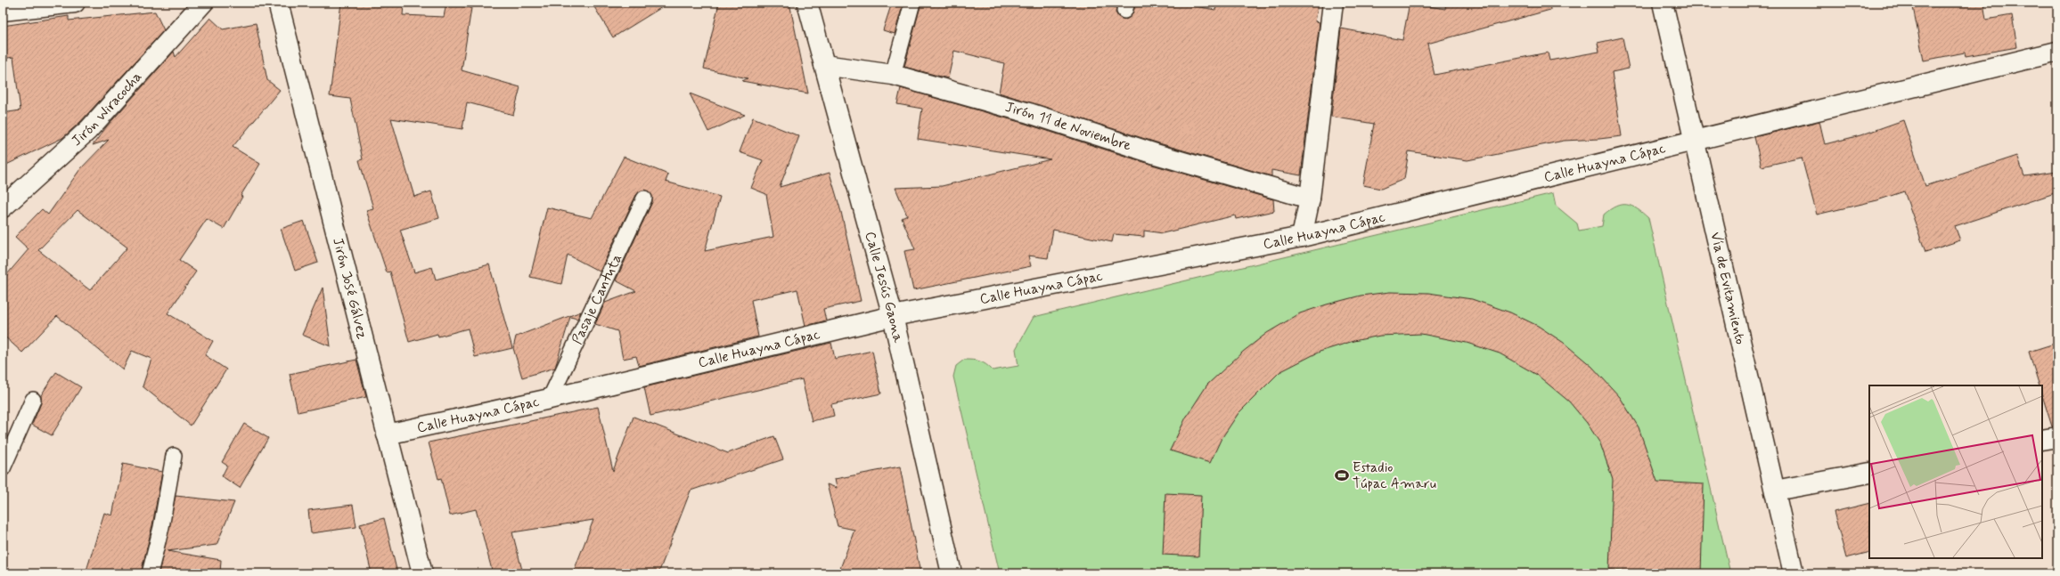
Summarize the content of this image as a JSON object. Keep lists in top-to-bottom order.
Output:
{
  "streets": {
    "main road": [
      "Jirón Wiracocha",
      "Jirón 11 de Noviembre",
      "Calle Huayna Cápac",
      "Calle Jesús Gaona",
      "Vía de Evitamiento",
      "Jirón José Gálvez"
    ],
    "lane": ["Pasaje Cantuta"]
  },
  "crossings": [
    ["Jirón 11 de Noviembre", "Calle Jesús Gaona"],
    ["Calle Huayna Cápac", "Calle Jesús Gaona"],
    ["Calle Huayna Cápac", "Vía de Evitamiento"],
    ["Calle Huayna Cápac", "Jirón José Gálvez"],
    ["Calle Huayna Cápac", "Pasaje Cantuta"]
  ],
  "places": {
    "sports": ["Estadio Túpac Amaru"]
  }
}
